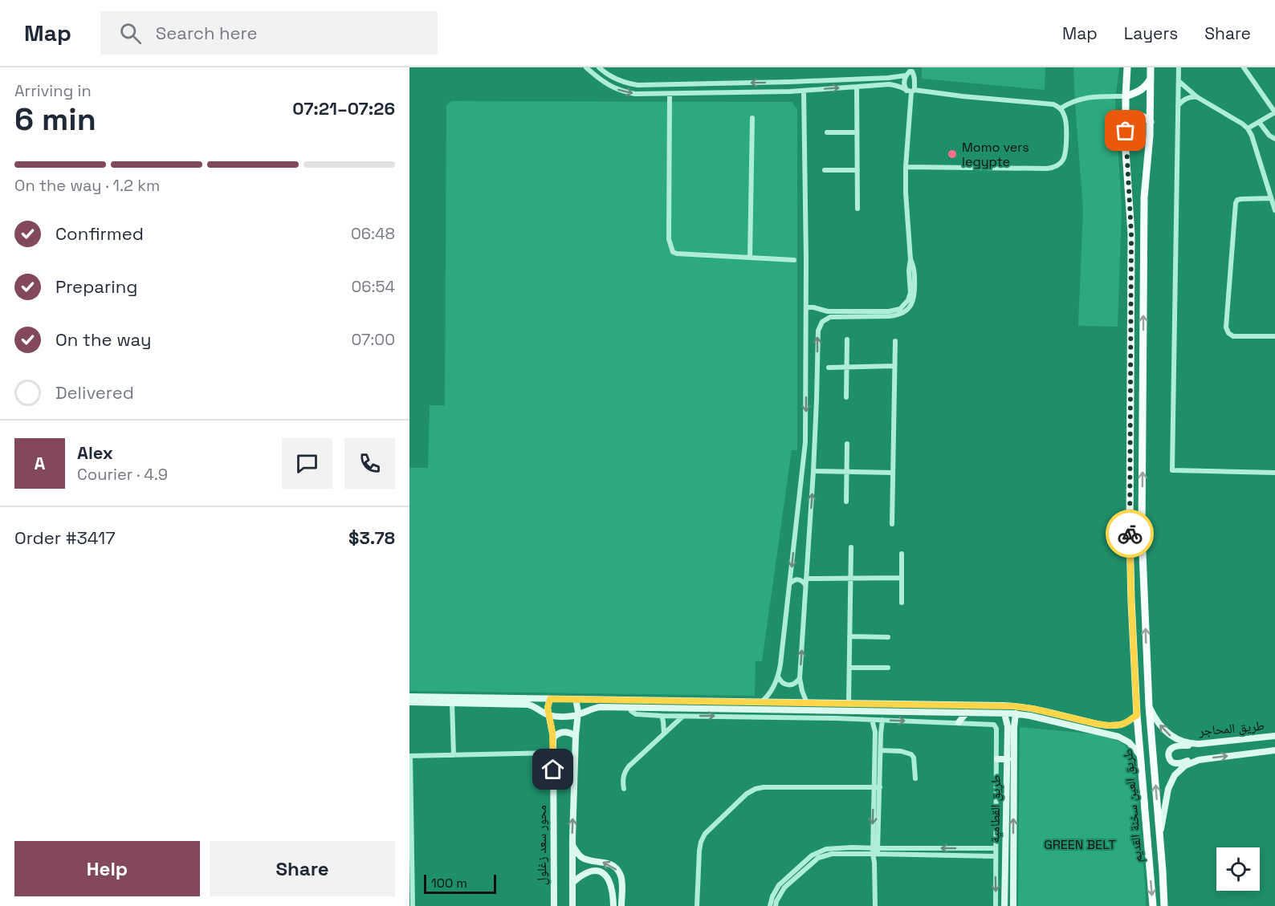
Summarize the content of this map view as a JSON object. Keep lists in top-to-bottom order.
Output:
{
  "streets": {
    "main road": [
      "طريق المحاجر",
      "طريق العين سخنة القديم",
      "طريق القطامية",
      "محور سعد زغلول"
    ]
  },
  "crossings": [
    ["طريق المحاجر", "طريق العين سخنة القديم"]
  ],
  "parks": ["GREEN BELT"],
  "places": ["Momo vers legypte"],
  "scale_bar": "100 m",
  "page": {
    "header": "Map",
    "search": "Search here",
    "nav": ["Map", "Layers", "Share"],
    "heading": ["6 min", "Arriving in", "07:21–07:26"],
    "panel": [
      "Alex",
      "Courier · 4.9",
      "Order #3417",
      "$3.78"
    ],
    "bar": "On the way · 1.2 km",
    "list": [
      ["Confirmed", "06:48"],
      ["Preparing", "06:54"],
      ["On the way", "07:00"],
      "Delivered"
    ],
    "round": "A",
    "buttons": ["Help", "Share"],
    "scale": "100 m"
  }
}
